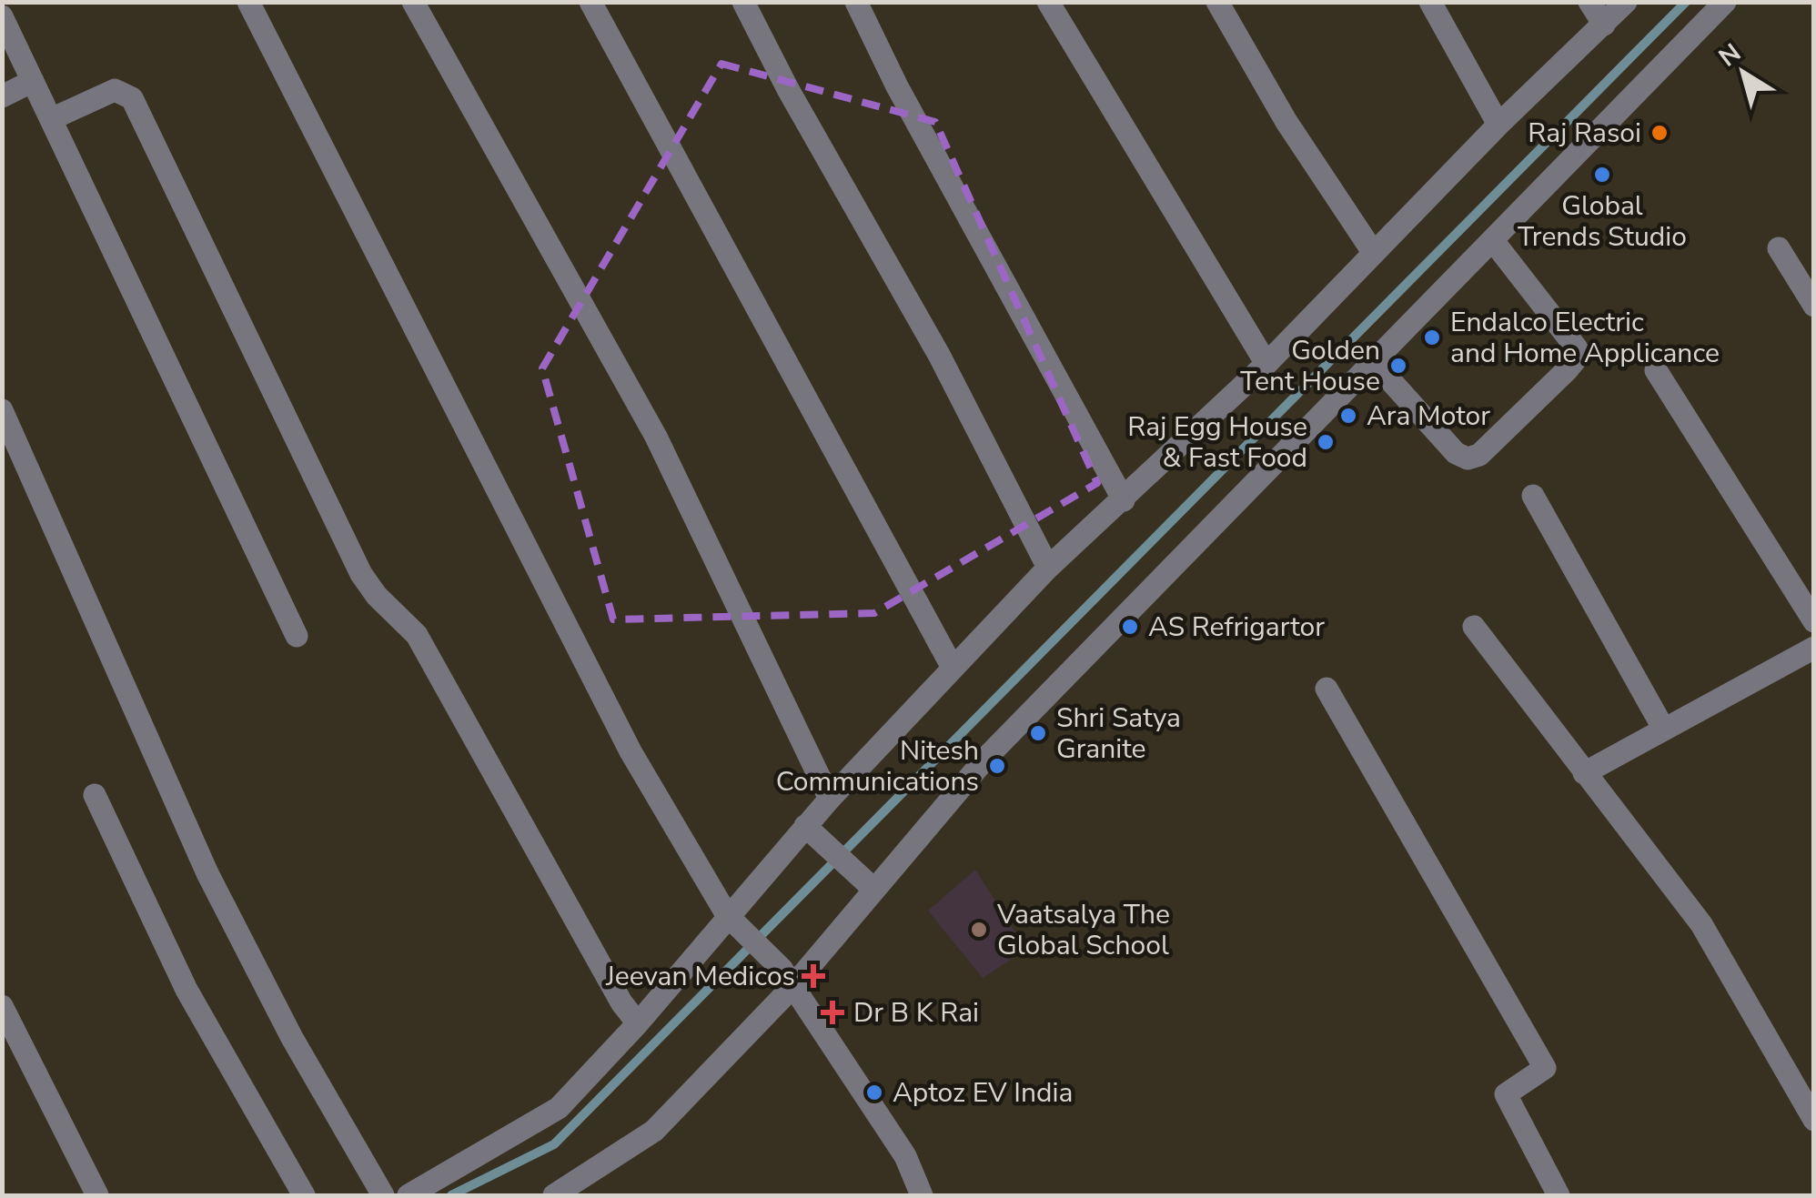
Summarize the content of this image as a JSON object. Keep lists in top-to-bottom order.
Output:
{
  "places": {
    "other": [
      "Raj Rasoi",
      "Global Trends Studio",
      "Endalco Electric and Home Applicance",
      "Golden Tent House",
      "Ara Motor",
      "Raj Egg House & Fast Food",
      "AS Refrigartor",
      "Shri Satya Granite",
      "Nitesh Communications",
      "Vaatsalya The Global School",
      "Aptoz EV India"
    ],
    "health": ["Jeevan Medicos", "Dr B K Rai"]
  },
  "north": "top left"
}
